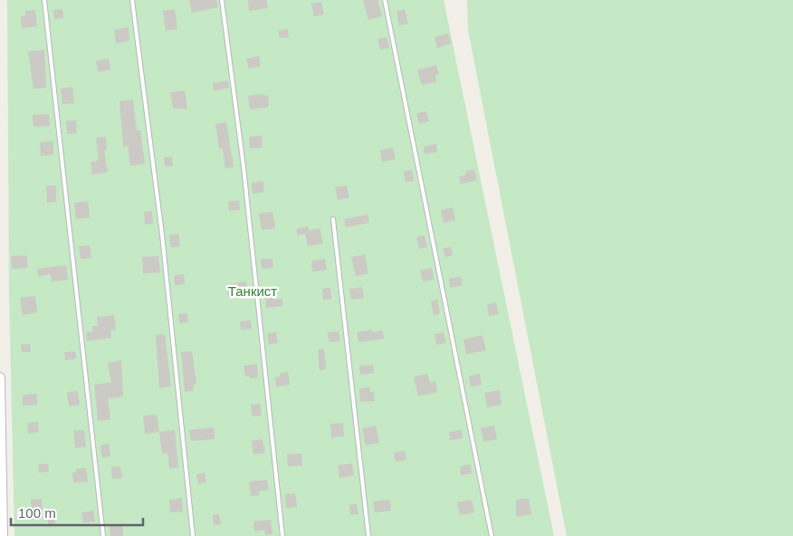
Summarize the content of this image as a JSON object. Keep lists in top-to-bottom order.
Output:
{
  "parks": ["Танкист"],
  "scale_bar": "100 m"
}
